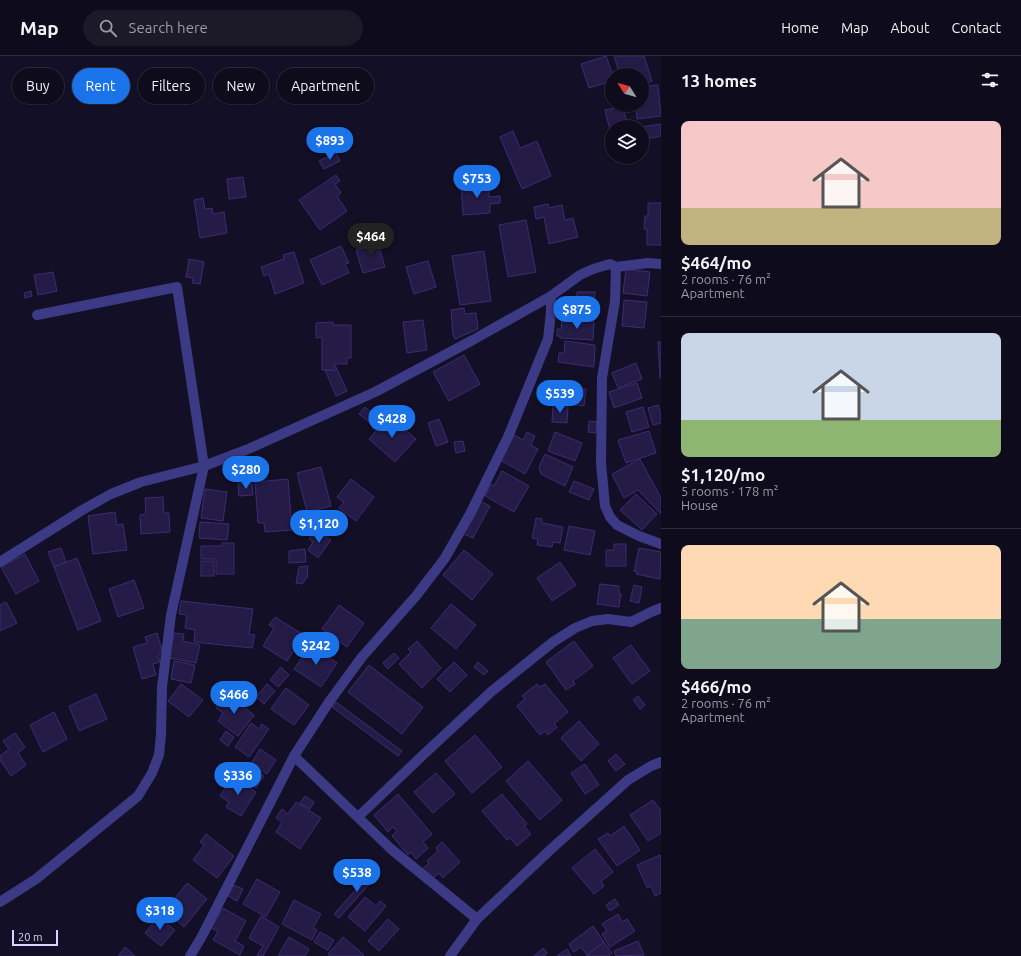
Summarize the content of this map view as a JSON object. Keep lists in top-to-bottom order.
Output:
{
  "scale_bar": "20 m",
  "north": "top left",
  "page": {
    "header": "Map",
    "search": "Search here",
    "nav": [
      "Home",
      "Map",
      "About",
      "Contact"
    ],
    "heading": "13 homes",
    "chip": [
      "Buy",
      "Rent",
      "Filters",
      "New",
      "Apartment"
    ],
    "list": [
      {
        "name": "$464/mo",
        "note": "2 rooms · 76 m² · Apartment"
      },
      {
        "name": "$1,120/mo",
        "note": "5 rooms · 178 m² · House"
      },
      {
        "name": "$466/mo",
        "note": "2 rooms · 76 m² · Apartment"
      }
    ],
    "price": [
      "$893",
      "$753",
      "$464",
      "$875",
      "$539",
      "$428",
      "$280",
      "$1,120",
      "$242",
      "$466",
      "$336",
      "$538",
      "$318"
    ],
    "scale": "20 m"
  }
}
